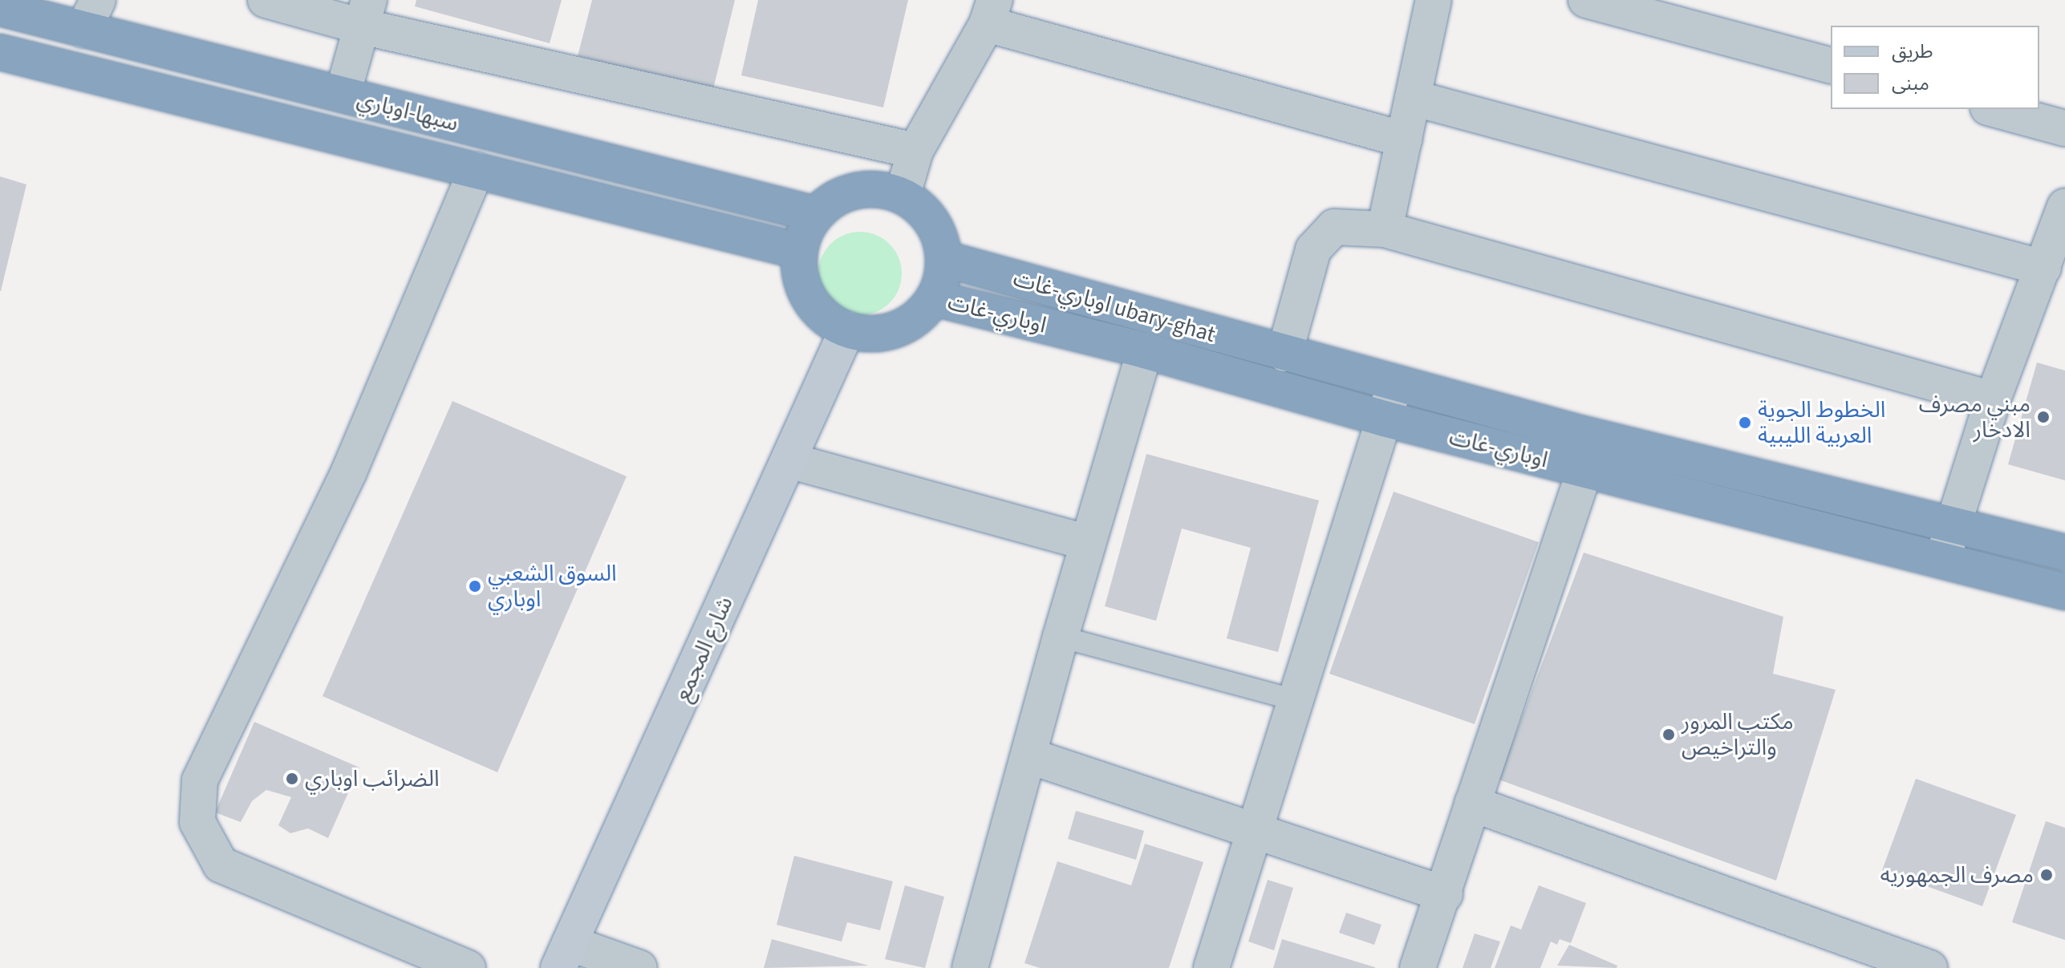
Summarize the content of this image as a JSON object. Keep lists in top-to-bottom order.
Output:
{
  "streets": {
    "highway": ["سبها-اوباري", "اوباري-غات ubary-ghat", "اوباري-غات"],
    "street": ["شارع المجمع"]
  },
  "crossings": [
    ["سبها-اوباري", "اوباري-غات ubary-ghat"],
    ["سبها-اوباري", "اوباري-غات"],
    ["سبها-اوباري", "شارع المجمع"],
    ["اوباري-غات ubary-ghat", "اوباري-غات"],
    ["اوباري-غات ubary-ghat", "شارع المجمع"],
    ["اوباري-غات", "شارع المجمع"]
  ],
  "places": [
    "مبني مصرف الادخار",
    "الخطوط الجوية العربية الليبية",
    "السوق الشعبي اوباري",
    "مكتب المرور والتراخيص",
    "الضرائب اوباري",
    "مصرف الجمهوريه"
  ],
  "legend": ["طريق", "مبنى"]
}
